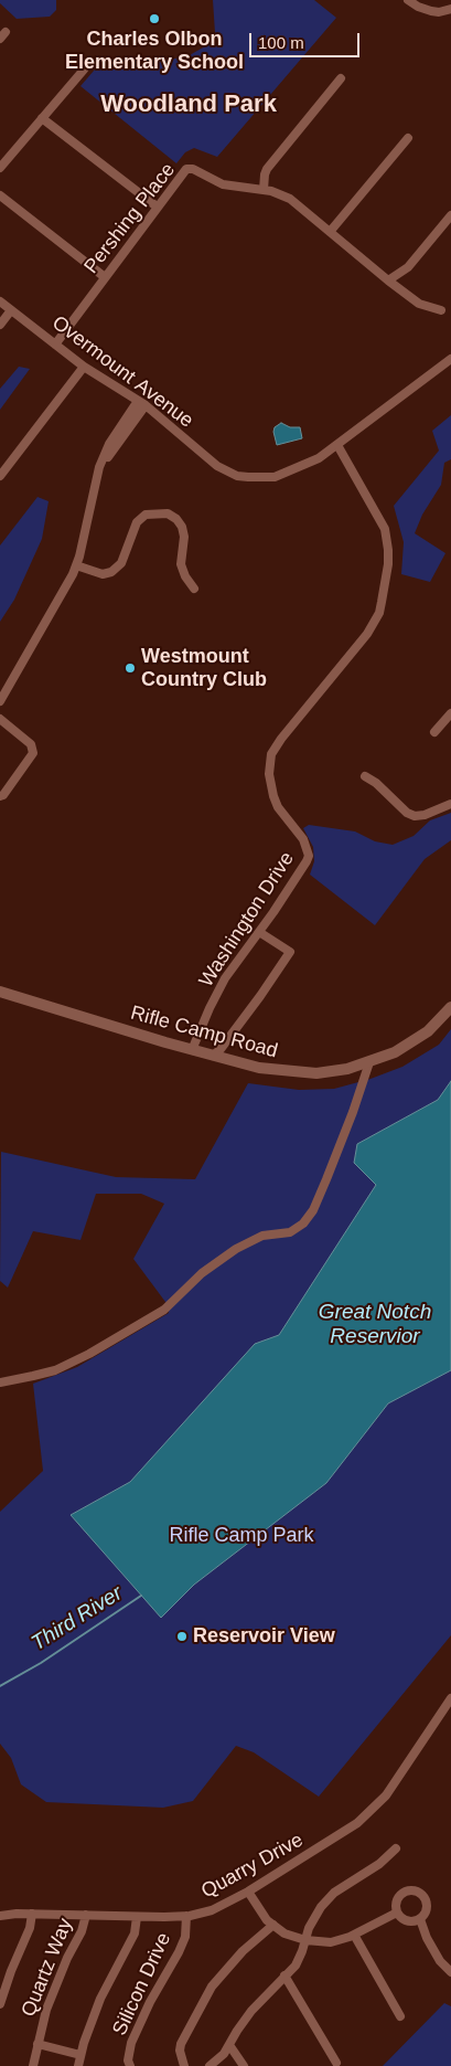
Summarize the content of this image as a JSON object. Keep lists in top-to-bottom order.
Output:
{
  "streets": {
    "street": [
      "Pershing Place",
      "Overmount Avenue",
      "Washington Drive",
      "Rifle Camp Road",
      "Quarry Drive",
      "Quartz Way",
      "Silicon Drive"
    ]
  },
  "crossings": [
    ["Pershing Place", "Overmount Avenue"],
    ["Overmount Avenue", "Washington Drive"],
    ["Washington Drive", "Rifle Camp Road"],
    ["Quarry Drive", "Quartz Way"],
    ["Quarry Drive", "Silicon Drive"]
  ],
  "districts": ["Woodland Park"],
  "water": ["Great Notch Reservior", "Third River"],
  "parks": ["Rifle Camp Park"],
  "places": ["Charles Olbon Elementary School", "Westmount Country Club", "Reservoir View"],
  "scale_bar": "100 m"
}
